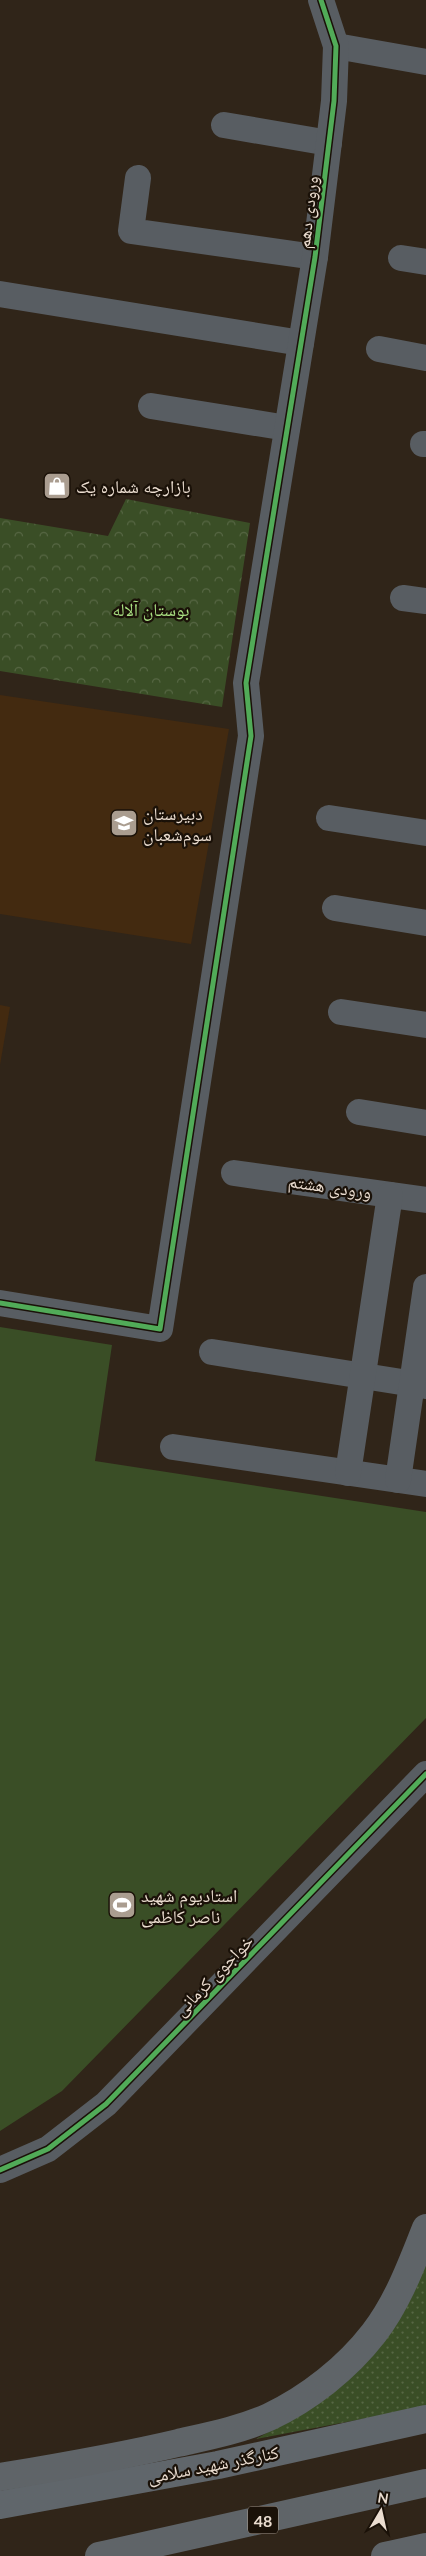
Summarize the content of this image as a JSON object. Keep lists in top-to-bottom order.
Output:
{
  "streets": {
    "highway": ["48"],
    "main road": ["کنارگذر شهید سلامی"],
    "street": ["ورودی دهم", "ورودی هشتم", "خواجوی کرمانی"]
  },
  "parks": ["بوستان آلاله"],
  "places": {
    "shop": ["بازارچه شماره یک"],
    "school or university": ["دبیرستان سوم‌شعبان"],
    "sports": ["استادیوم شهید ناصر کاظمی"]
  },
  "north": "top"
}
